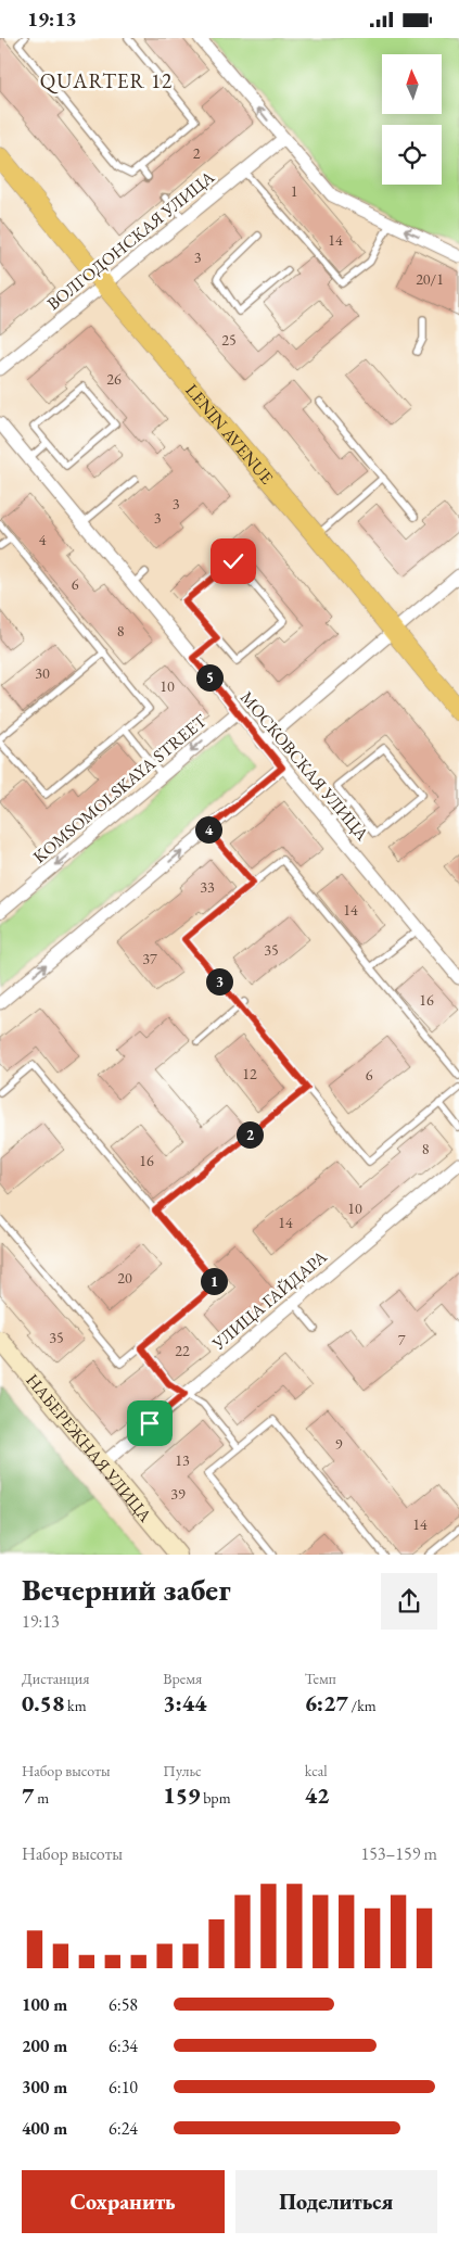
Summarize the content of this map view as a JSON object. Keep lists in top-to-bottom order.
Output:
{
  "streets": {
    "main road": ["LENIN AVENUE"],
    "street": [
      "ВОЛГОДОНСКАЯ УЛИЦА",
      "МОСКОВСКАЯ УЛИЦА",
      "KOMSOMOLSKAYA STREET",
      "УЛИЦА ГАЙДАРА",
      "НАБЕРЕЖНАЯ УЛИЦА"
    ]
  },
  "crossings": [
    ["ВОЛГОДОНСКАЯ УЛИЦА", "LENIN AVENUE"],
    ["МОСКОВСКАЯ УЛИЦА", "KOMSOMOLSKAYA STREET"],
    ["УЛИЦА ГАЙДАРА", "НАБЕРЕЖНАЯ УЛИЦА"]
  ],
  "districts": ["QUARTER 12"],
  "house_numbers": [
    "2",
    "1",
    "14",
    "3",
    "20/1",
    "25",
    "26",
    "3",
    "3",
    "4",
    "6",
    "8",
    "30",
    "10",
    "33",
    "14",
    "35",
    "37",
    "16",
    "12",
    "6",
    "8",
    "16",
    "10",
    "14",
    "20",
    "35",
    "7",
    "22",
    "9",
    "13",
    "39",
    "14"
  ],
  "north": "top",
  "page": {
    "status": "19:13",
    "pins": [
      "5",
      "4",
      "3",
      "2",
      "1"
    ],
    "heading": ["Вечерний забег", "19:13"],
    "stats": [
      ["Дистанция", "0.58 km"],
      ["Время", "3:44"],
      ["Темп", "6:27 /km"],
      ["Набор высоты", "7 m"],
      ["Пульс", "159 bpm"],
      ["kcal", "42"]
    ],
    "chart": ["Набор высоты", "153–159 m"],
    "list": [
      {
        "name": "100 m",
        "note": "6:58"
      },
      {
        "name": "200 m",
        "note": "6:34"
      },
      {
        "name": "300 m",
        "note": "6:10"
      },
      {
        "name": "400 m",
        "note": "6:24"
      }
    ],
    "buttons": ["Сохранить", "Поделиться"]
  }
}
